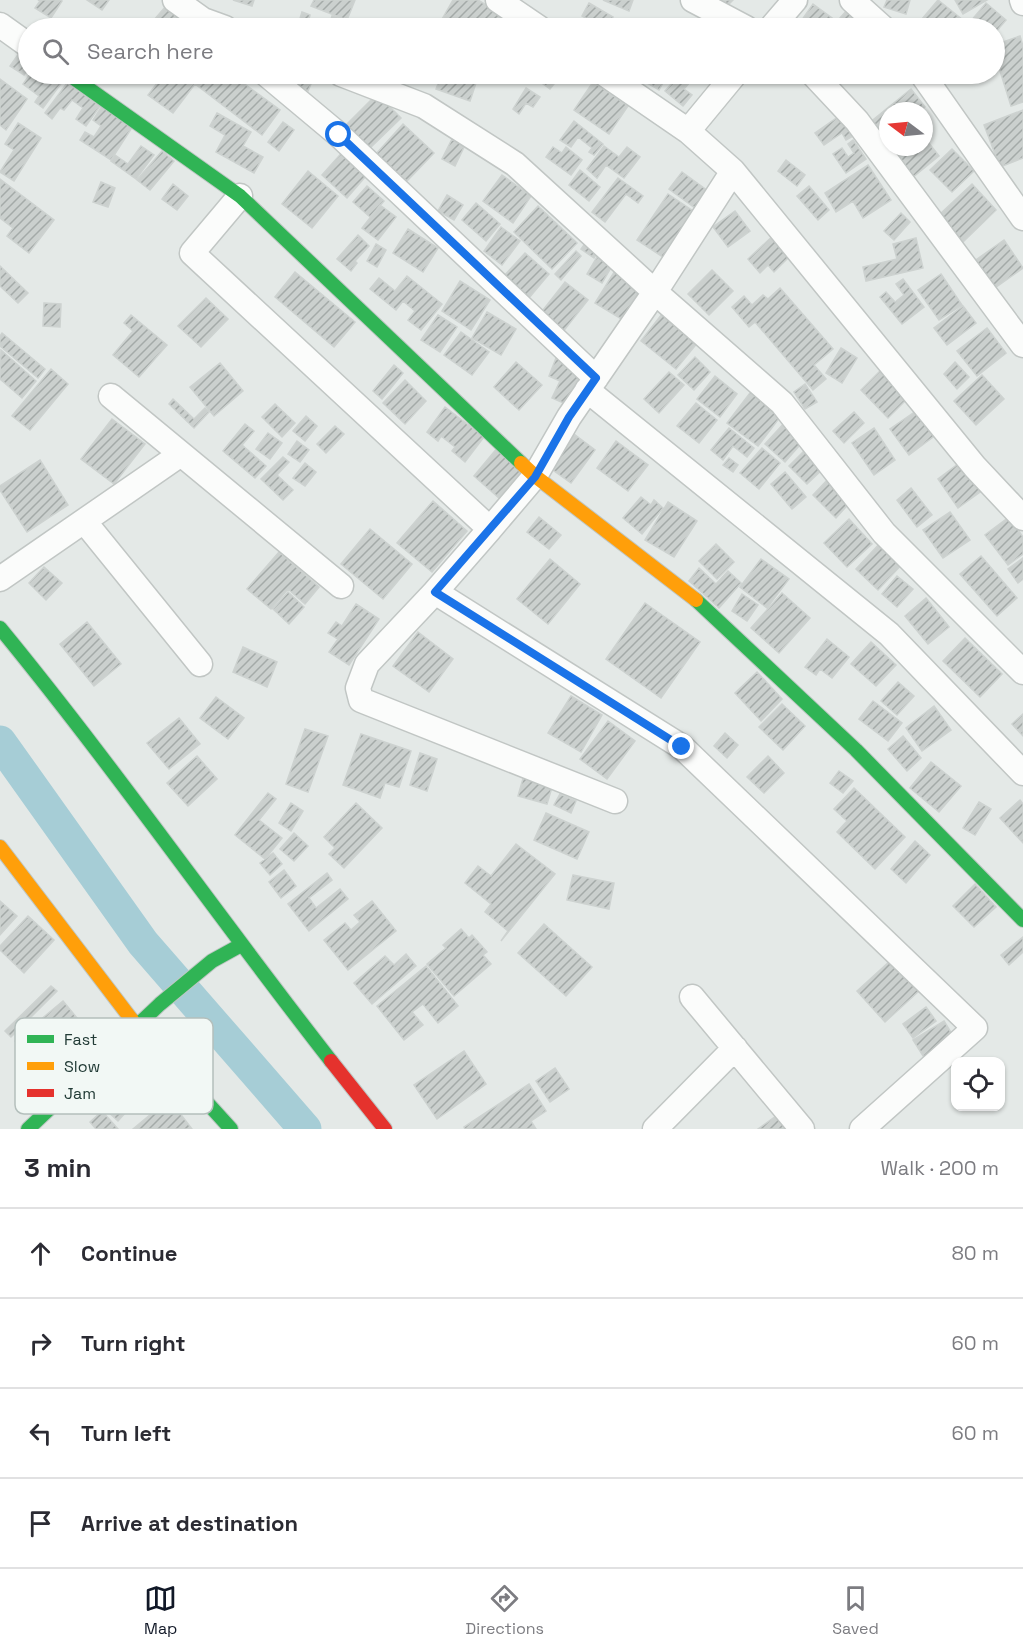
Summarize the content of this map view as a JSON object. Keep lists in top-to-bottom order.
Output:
{
  "legend": ["Fast", "Slow", "Jam"],
  "north": "left",
  "page": {
    "search": "Search here",
    "heading": ["3 min", "Walk · 200 m"],
    "list": [
      ["Continue", "80 m"],
      ["Turn right", "60 m"],
      ["Turn left", "60 m"],
      "Arrive at destination"
    ],
    "nav": ["Map", "Directions", "Saved"]
  }
}
